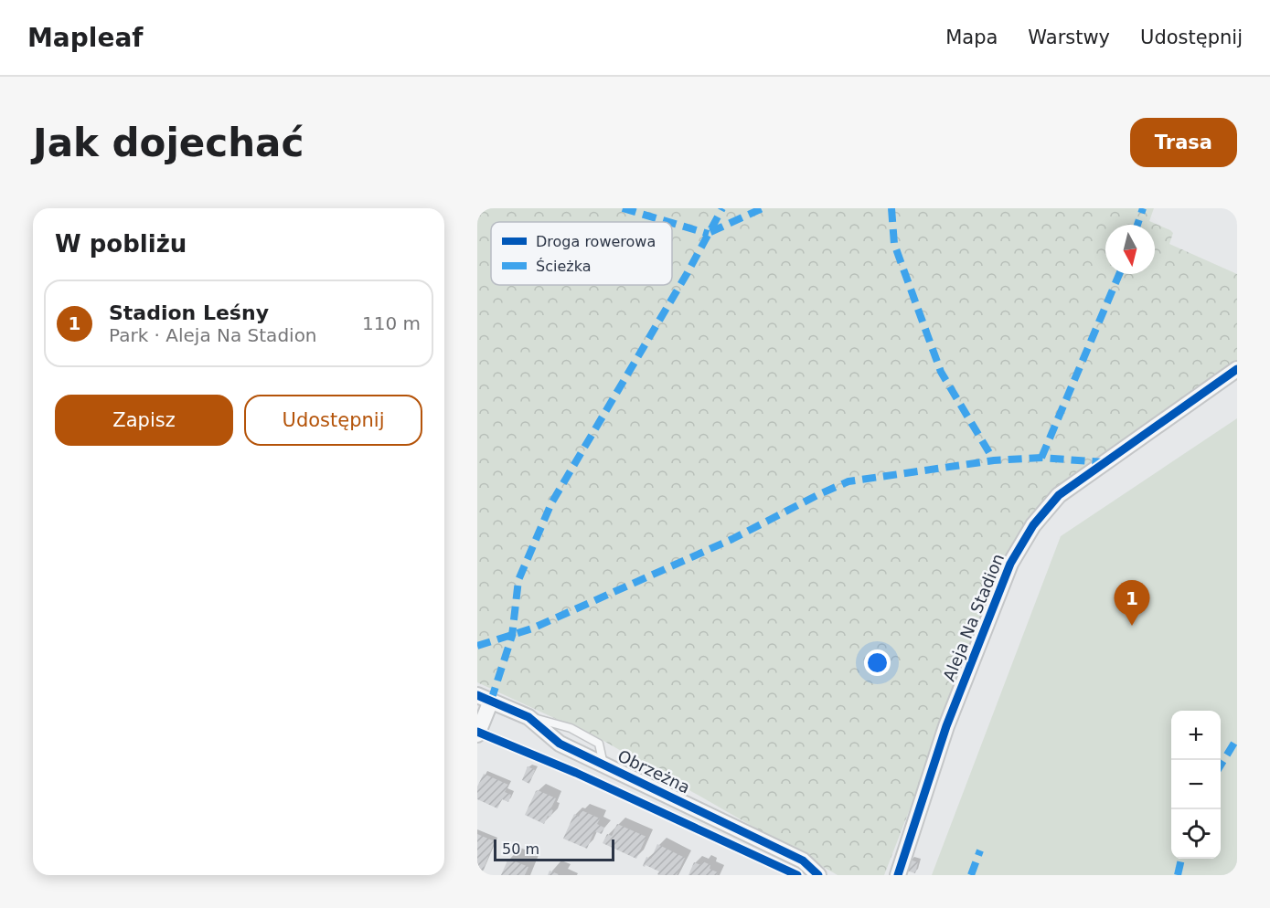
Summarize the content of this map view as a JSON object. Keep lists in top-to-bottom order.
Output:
{
  "streets": {
    "street": ["Aleja Na Stadion", "Obrzeżna"]
  },
  "legend": ["Droga rowerowa", "Ścieżka"],
  "scale_bar": "50 m",
  "north": "bottom",
  "page": {
    "header": "Mapleaf",
    "nav": ["Mapa", "Warstwy", "Udostępnij"],
    "buttons": [
      "Trasa",
      ["Zapisz", "Udostępnij"]
    ],
    "title": "Jak dojechać",
    "heading": "W pobliżu",
    "list": [
      {
        "mark": "1",
        "name": "Stadion Leśny",
        "note": "Park · Aleja Na Stadion",
        "value": "110 m"
      }
    ],
    "pins": "1",
    "map_buttons": ["+", "−"],
    "scale": "50 m"
  }
}
